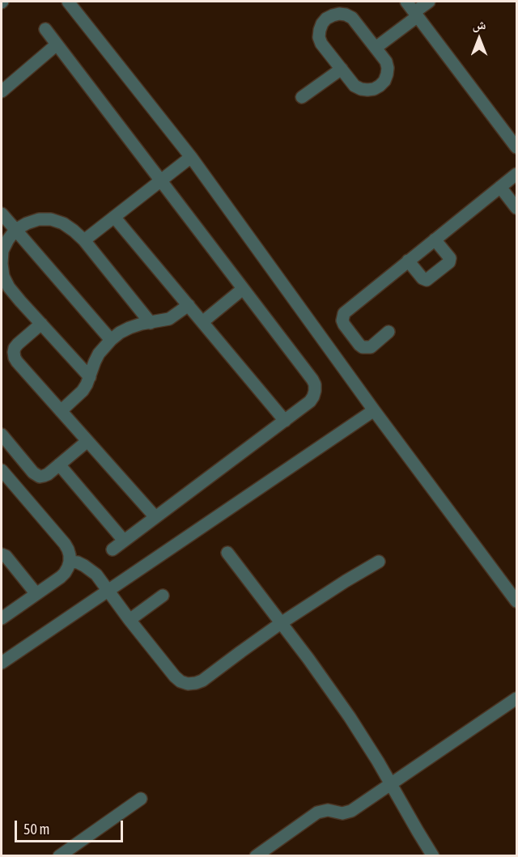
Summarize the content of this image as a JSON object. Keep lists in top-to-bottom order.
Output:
{
  "scale_bar": "50 m",
  "north": "top"
}
